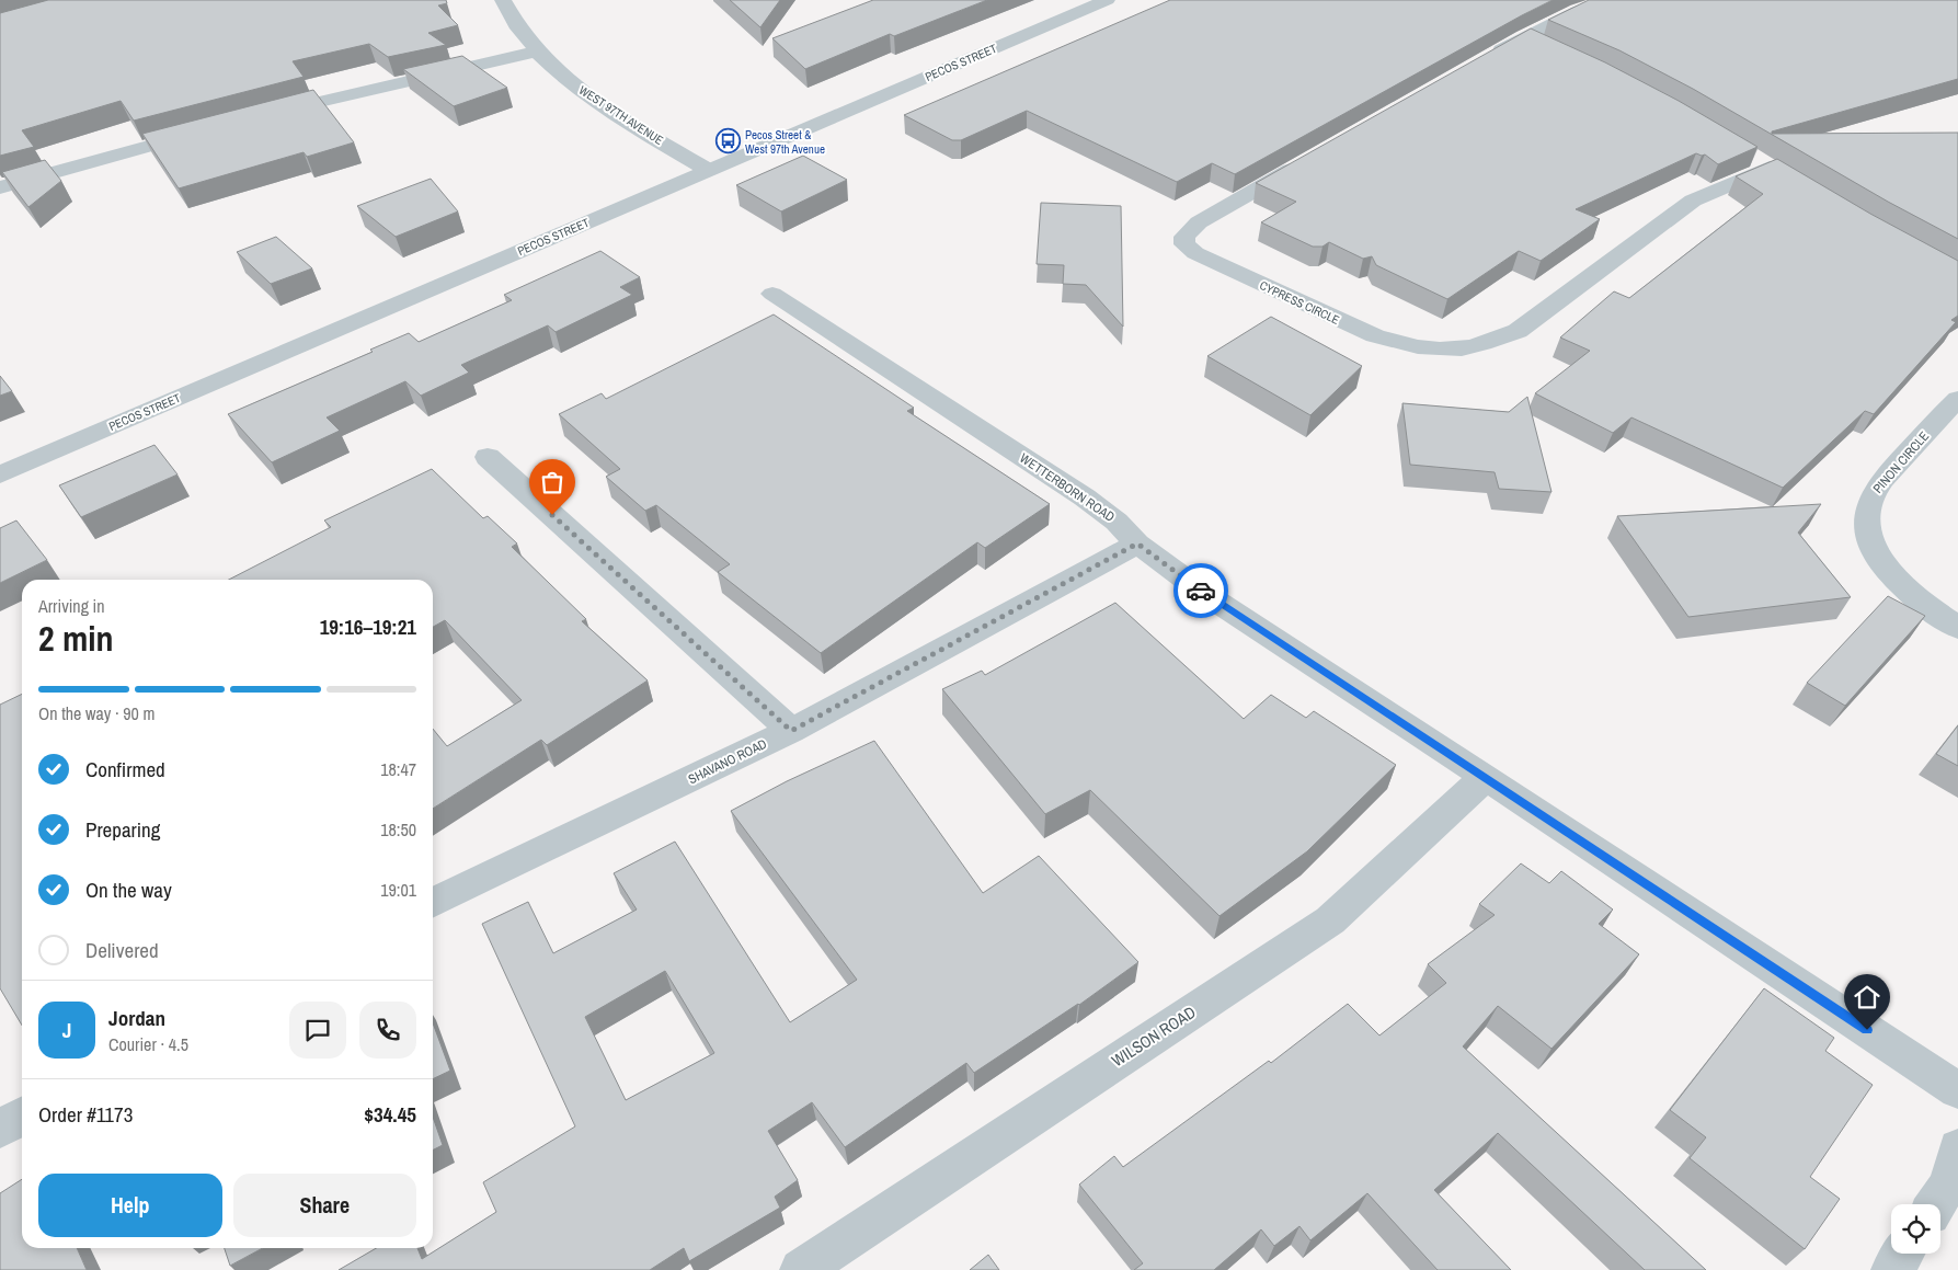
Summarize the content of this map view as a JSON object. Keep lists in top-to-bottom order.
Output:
{
  "streets": {
    "street": [
      "PECOS STREET",
      "WEST 97TH AVENUE",
      "CYPRESS CIRCLE",
      "PINON CIRCLE",
      "WETTERBORN ROAD",
      "SHAVANO ROAD",
      "WILSON ROAD"
    ]
  },
  "crossings": [
    ["PECOS STREET", "WEST 97TH AVENUE"],
    ["WETTERBORN ROAD", "SHAVANO ROAD"],
    ["WETTERBORN ROAD", "WILSON ROAD"]
  ],
  "places": {
    "bus stop": ["Pecos Street & West 97th Avenue"]
  },
  "page": {
    "heading": ["2 min", "Arriving in", "19:16–19:21"],
    "panel": [
      "Jordan",
      "Courier · 4.5",
      "Order #1173",
      "$34.45"
    ],
    "bar": "On the way · 90 m",
    "list": [
      ["Confirmed", "18:47"],
      ["Preparing", "18:50"],
      ["On the way", "19:01"],
      "Delivered"
    ],
    "round": "J",
    "buttons": ["Help", "Share"]
  }
}
